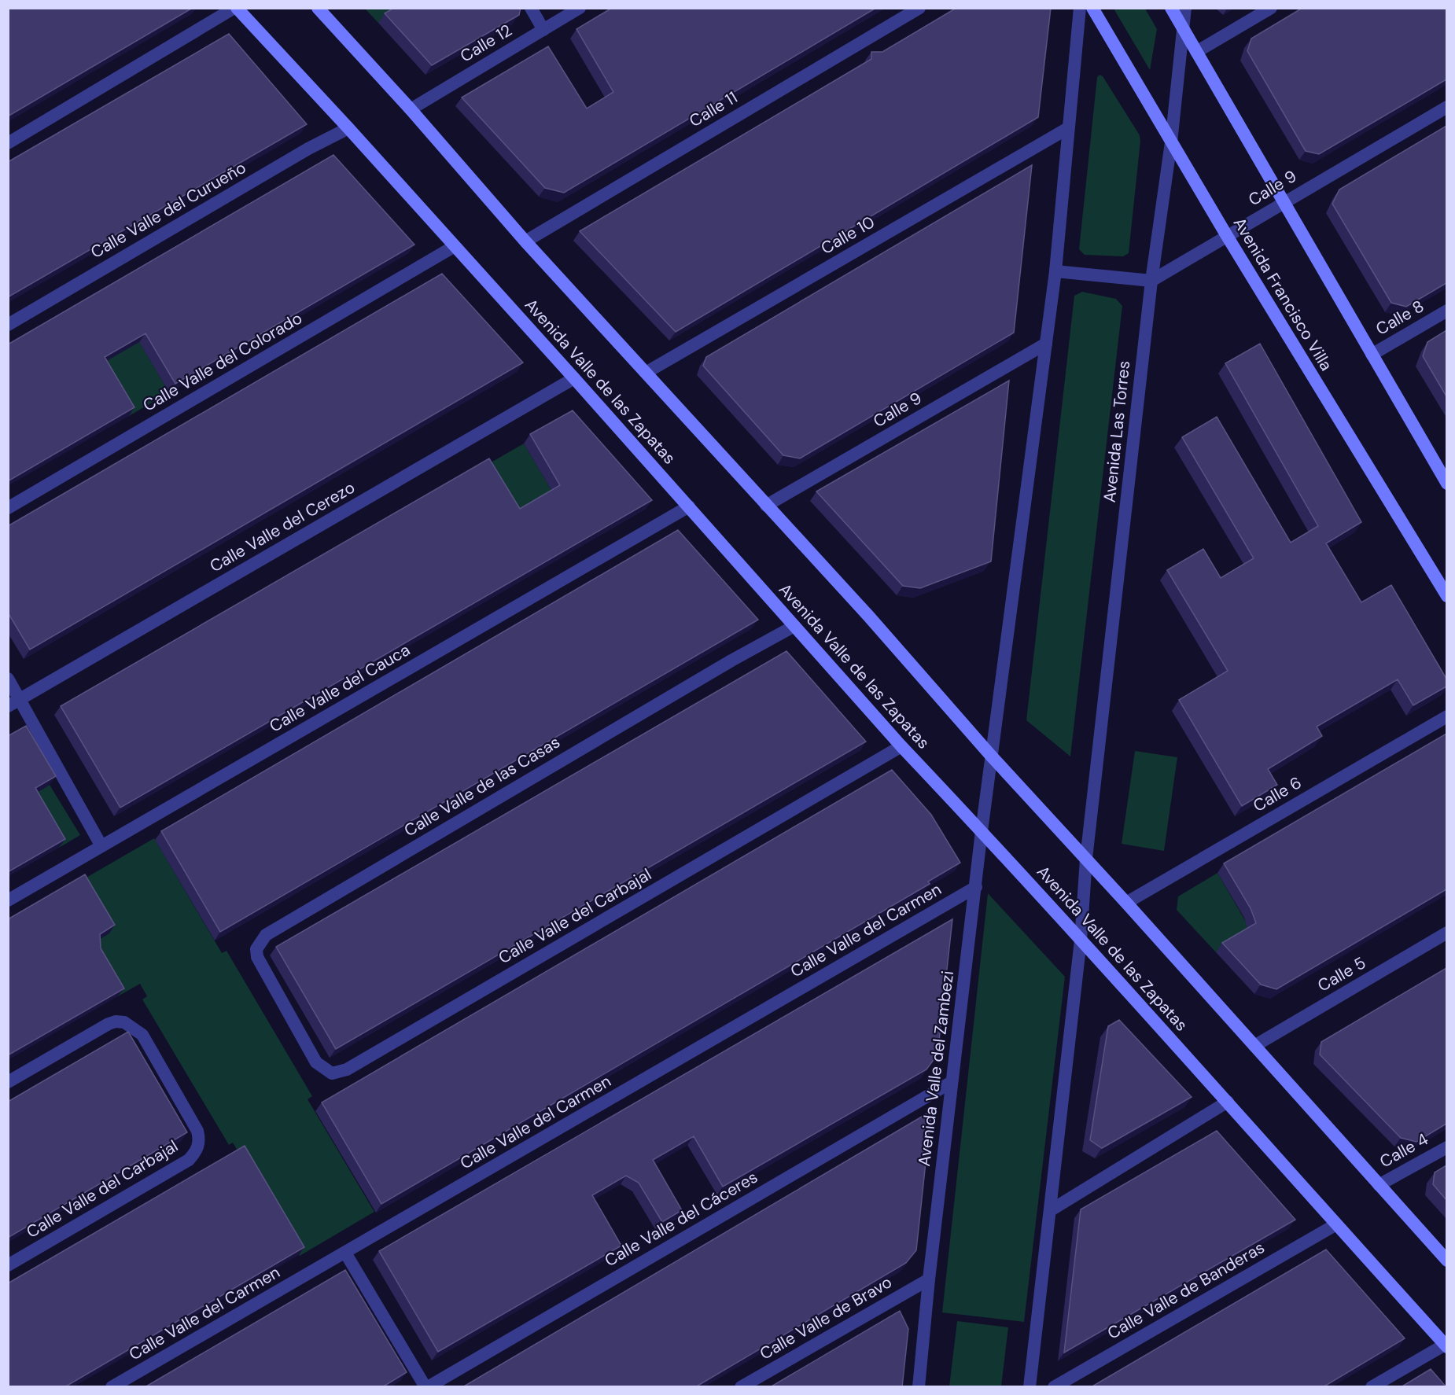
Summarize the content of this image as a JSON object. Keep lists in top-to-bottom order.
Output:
{
  "streets": {
    "main road": ["Avenida Francisco Villa", "Avenida Valle de las Zapatas"],
    "street": [
      "Calle 12",
      "Calle 11",
      "Calle 9",
      "Calle Valle del Curueño",
      "Calle 10",
      "Calle 8",
      "Calle Valle del Colorado",
      "Avenida Las Torres",
      "Calle Valle del Cerezo",
      "Calle Valle del Cauca",
      "Calle Valle de las Casas",
      "Calle 6",
      "Calle Valle del Carbajal",
      "Calle Valle del Carmen",
      "Calle 5",
      "Avenida Valle del Zambezi",
      "Calle 4",
      "Calle Valle del Cáceres",
      "Calle Valle de Banderas",
      "Calle Valle de Bravo"
    ]
  },
  "crossings": [
    ["Calle 9", "Avenida Francisco Villa"],
    ["Calle 9", "Avenida Las Torres"],
    ["Calle Valle del Curueño", "Avenida Valle de las Zapatas"],
    ["Avenida Francisco Villa", "Avenida Las Torres"],
    ["Calle Valle del Colorado", "Avenida Valle de las Zapatas"],
    ["Avenida Valle de las Zapatas", "Calle Valle del Cerezo"],
    ["Avenida Valle de las Zapatas", "Calle Valle del Cauca"],
    ["Avenida Valle de las Zapatas", "Calle Valle de las Casas"],
    ["Avenida Valle de las Zapatas", "Calle Valle del Carbajal"],
    ["Avenida Valle de las Zapatas", "Avenida Valle del Zambezi"],
    ["Avenida Valle de las Zapatas", "Calle Valle de Banderas"],
    ["Calle Valle de las Casas", "Calle Valle del Carbajal"],
    ["Calle Valle del Carmen", "Avenida Valle del Zambezi"],
    ["Avenida Valle del Zambezi", "Calle Valle del Cáceres"],
    ["Avenida Valle del Zambezi", "Calle Valle de Bravo"]
  ]
}
